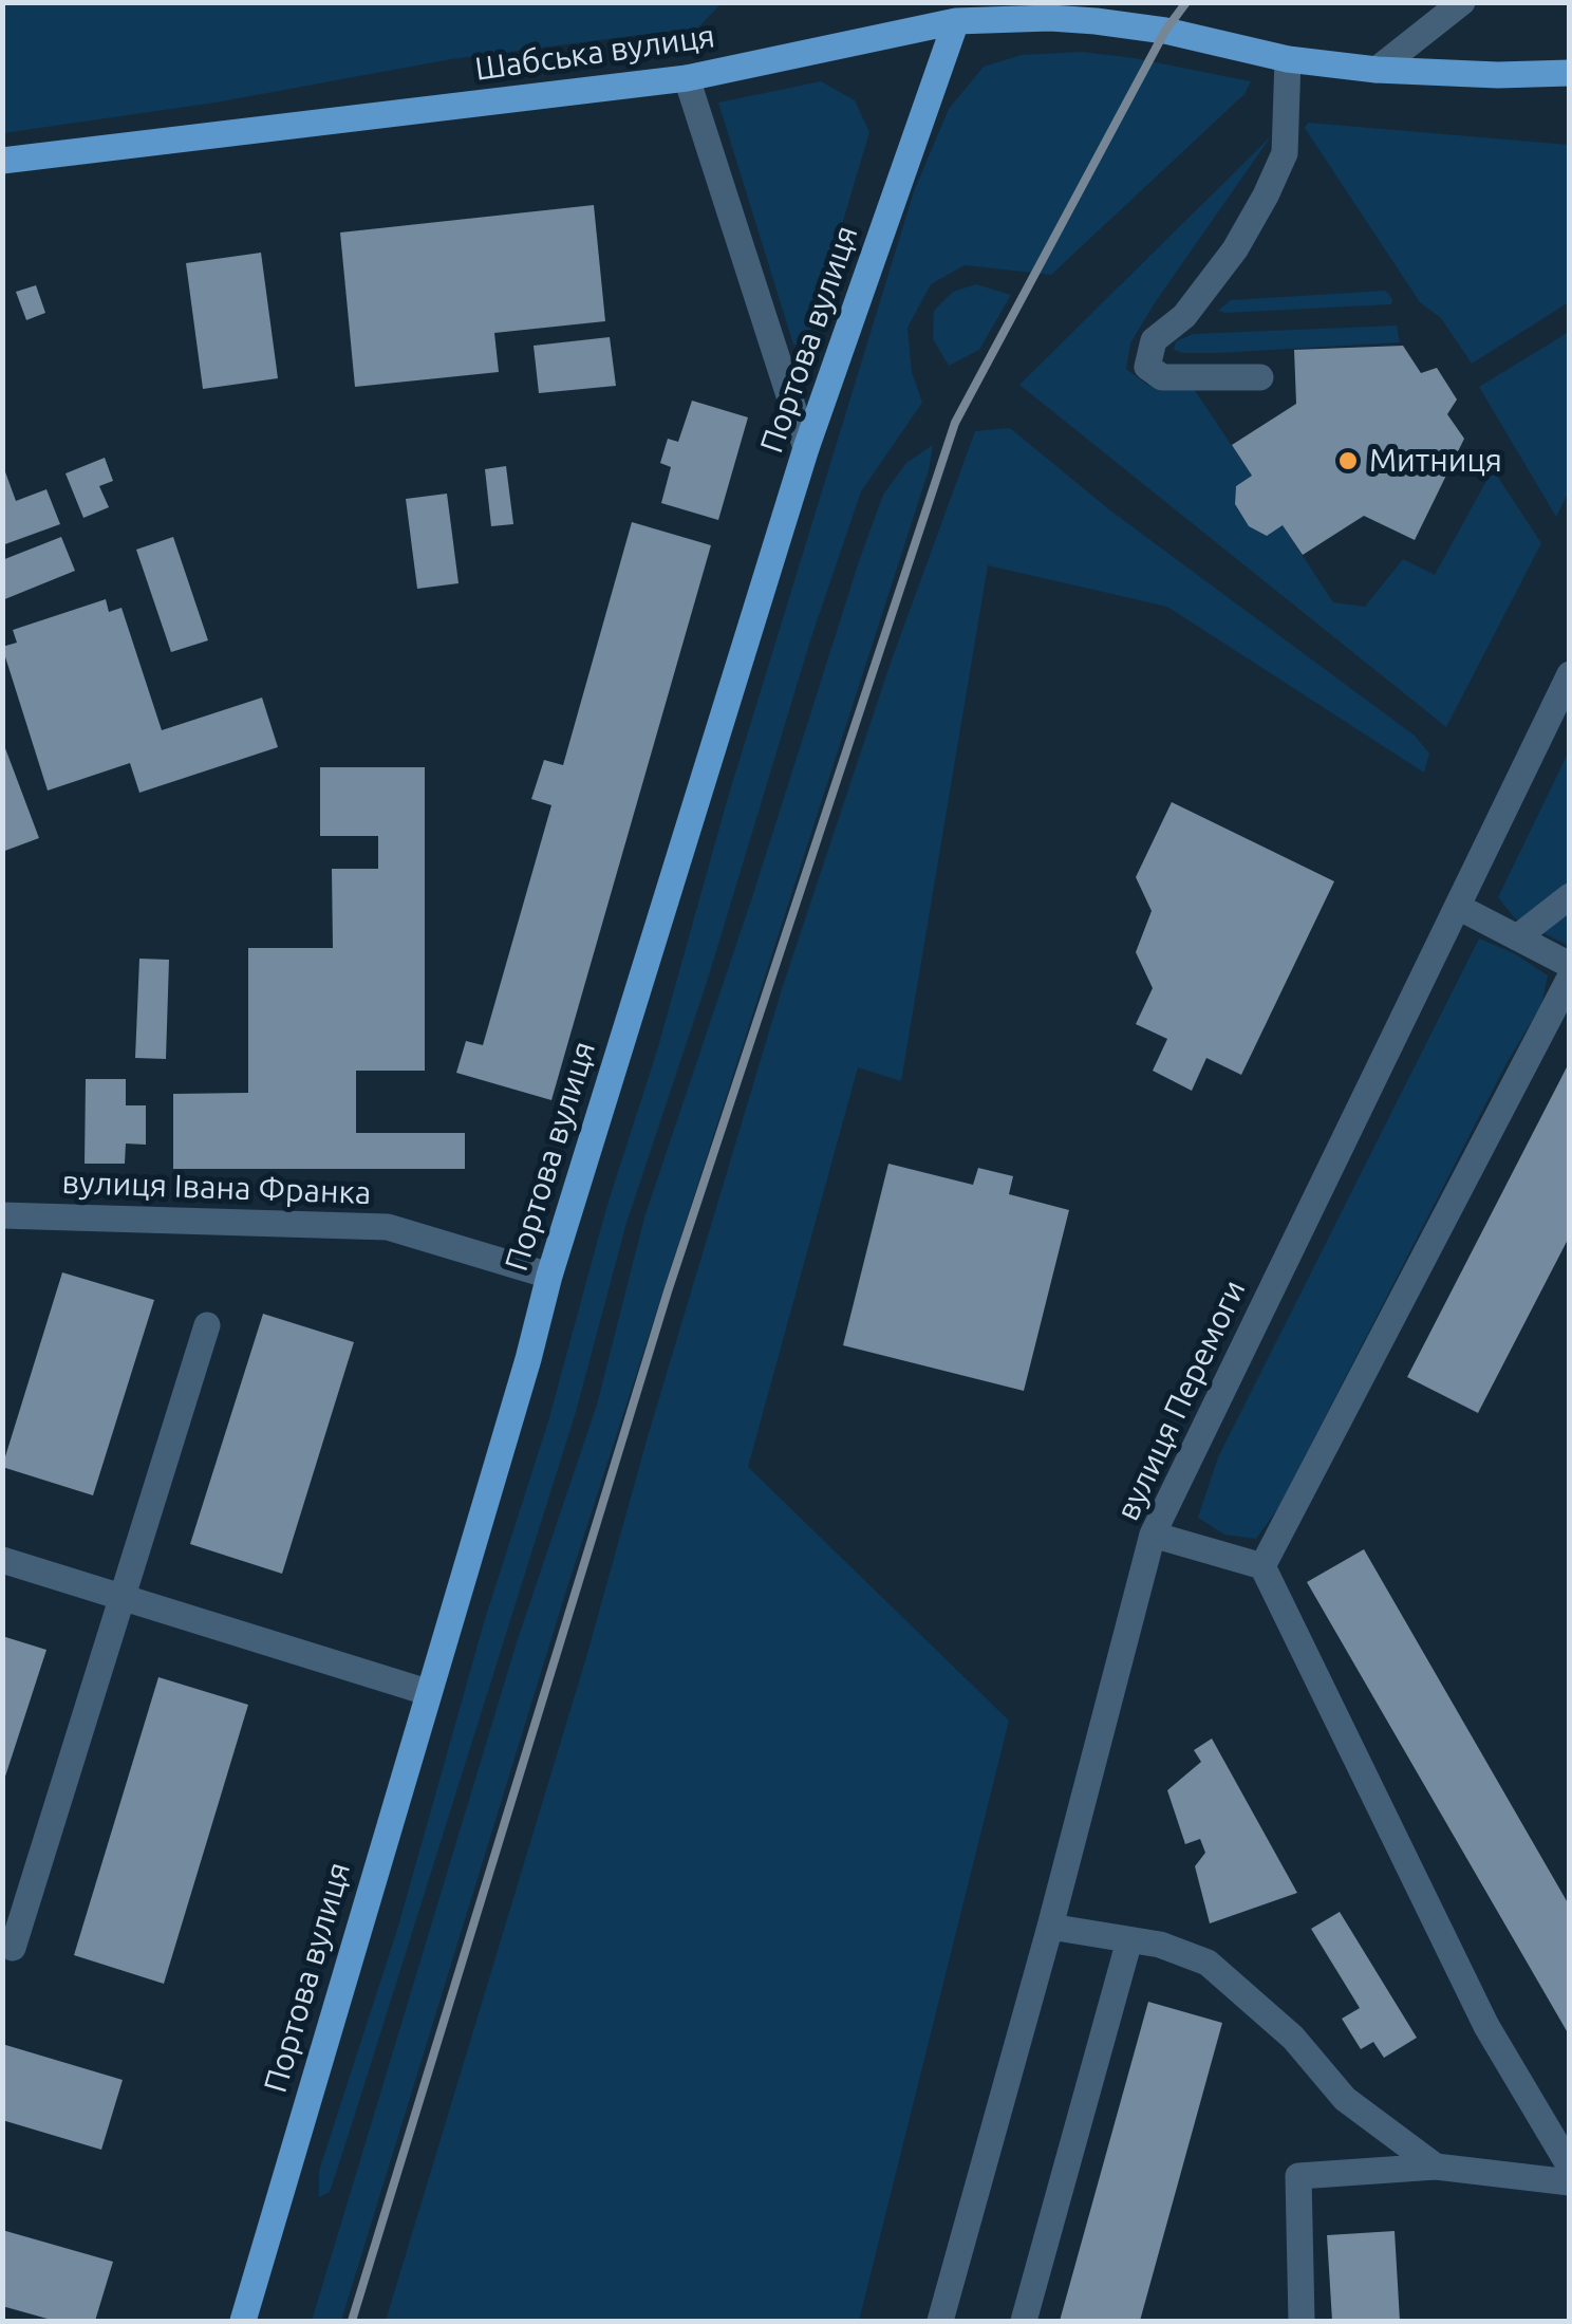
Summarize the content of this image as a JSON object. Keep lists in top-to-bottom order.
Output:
{
  "streets": {
    "main road": ["Шабська вулиця", "Портова вулиця"],
    "street": ["вулиця Івана Франка", "вулиця Перемоги"]
  },
  "crossings": [
    ["Шабська вулиця", "Портова вулиця"],
    ["Портова вулиця", "вулиця Івана Франка"]
  ],
  "places": ["Митниця"]
}
